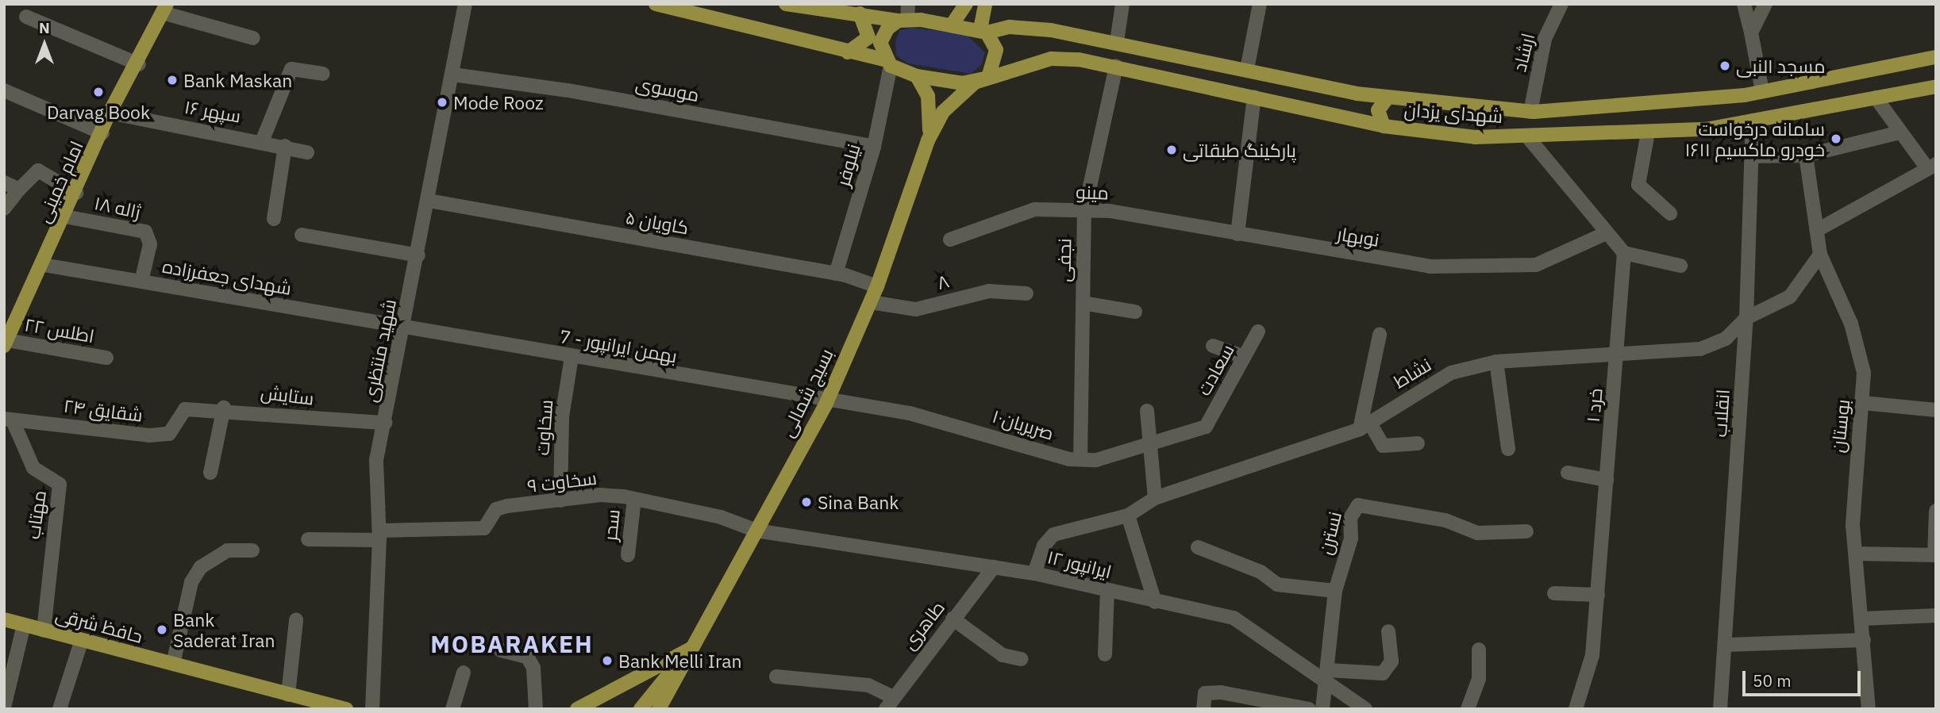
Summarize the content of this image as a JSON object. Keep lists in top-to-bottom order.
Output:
{
  "streets": {
    "main road": [
      "شهدای یزدان",
      "امام خمینی",
      "بسیج شمالی",
      "حافظ شرقی"
    ],
    "street": [
      "ارشاد",
      "موسوی",
      "سپهر ۱۶",
      "نیلوفر",
      "مینو",
      "ژاله ۱۸",
      "کاویان ۵",
      "نوبهار",
      "نجفی",
      "شهدای جعفرزاده",
      "۸",
      "اطلس ۲۲",
      "بهمن ایرانپور - 7",
      "شهید منتظری",
      "سعادت",
      "نشاط",
      "ستایش",
      "خرد ۱",
      "شقایق ۲۴",
      "انقلاب",
      "صریریان۱۰",
      "بوستان",
      "سخاوت",
      "سخاوت ۹",
      "مهتاب",
      "سحر",
      "نسترن",
      "ایرانپور ۱۲",
      "طاهری"
    ]
  },
  "crossings": [
    ["ارشاد", "شهدای یزدان"],
    ["موسوی", "نیلوفر"],
    ["موسوی", "شهید منتظری"],
    ["سپهر ۱۶", "امام خمینی"],
    ["شهدای یزدان", "نجفی"],
    ["شهدای یزدان", "بسیج شمالی"],
    ["شهدای یزدان", "انقلاب"],
    ["نیلوفر", "کاویان ۵"],
    ["امام خمینی", "ژاله ۱۸"],
    ["امام خمینی", "شهدای جعفرزاده"],
    ["امام خمینی", "اطلس ۲۲"],
    ["مینو", "نوبهار"],
    ["مینو", "نجفی"],
    ["ژاله ۱۸", "شهدای جعفرزاده"],
    ["کاویان ۵", "شهید منتظری"],
    ["کاویان ۵", "بسیج شمالی"],
    ["نجفی", "صریریان۱۰"],
    ["شهدای جعفرزاده", "بهمن ایرانپور - 7"],
    ["شهدای جعفرزاده", "شهید منتظری"],
    ["۸", "بسیج شمالی"],
    ["بهمن ایرانپور - 7", "شهید منتظری"],
    ["بهمن ایرانپور - 7", "بسیج شمالی"],
    ["بهمن ایرانپور - 7", "صریریان۱۰"],
    ["بهمن ایرانپور - 7", "سخاوت"],
    ["شهید منتظری", "ستایش"],
    ["شهید منتظری", "سخاوت ۹"],
    ["سعادت", "صریریان۱۰"],
    ["نشاط", "خرد ۱"],
    ["نشاط", "انقلاب"],
    ["نشاط", "بوستان"],
    ["نشاط", "ایرانپور ۱۲"],
    ["بسیج شمالی", "صریریان۱۰"],
    ["بسیج شمالی", "سخاوت ۹"],
    ["بسیج شمالی", "ایرانپور ۱۲"],
    ["ستایش", "شقایق ۲۴"],
    ["شقایق ۲۴", "مهتاب"],
    ["سخاوت", "سخاوت ۹"],
    ["سخاوت ۹", "سحر"],
    ["سخاوت ۹", "ایرانپور ۱۲"],
    ["مهتاب", "حافظ شرقی"],
    ["نسترن", "ایرانپور ۱۲"],
    ["ایرانپور ۱۲", "طاهری"]
  ],
  "districts": ["MOBARAKEH"],
  "places": [
    "مسجد النبی",
    "Bank Maskan",
    "Darvag Book",
    "Mode Rooz",
    "سامانه درخواست خودرو ماکسیم ۱۶۱۱",
    "پارکینگ طبقاتی",
    "Sina Bank",
    "Bank Saderat Iran",
    "Bank Melli Iran"
  ],
  "scale_bar": "50 m",
  "north": "top"
}
